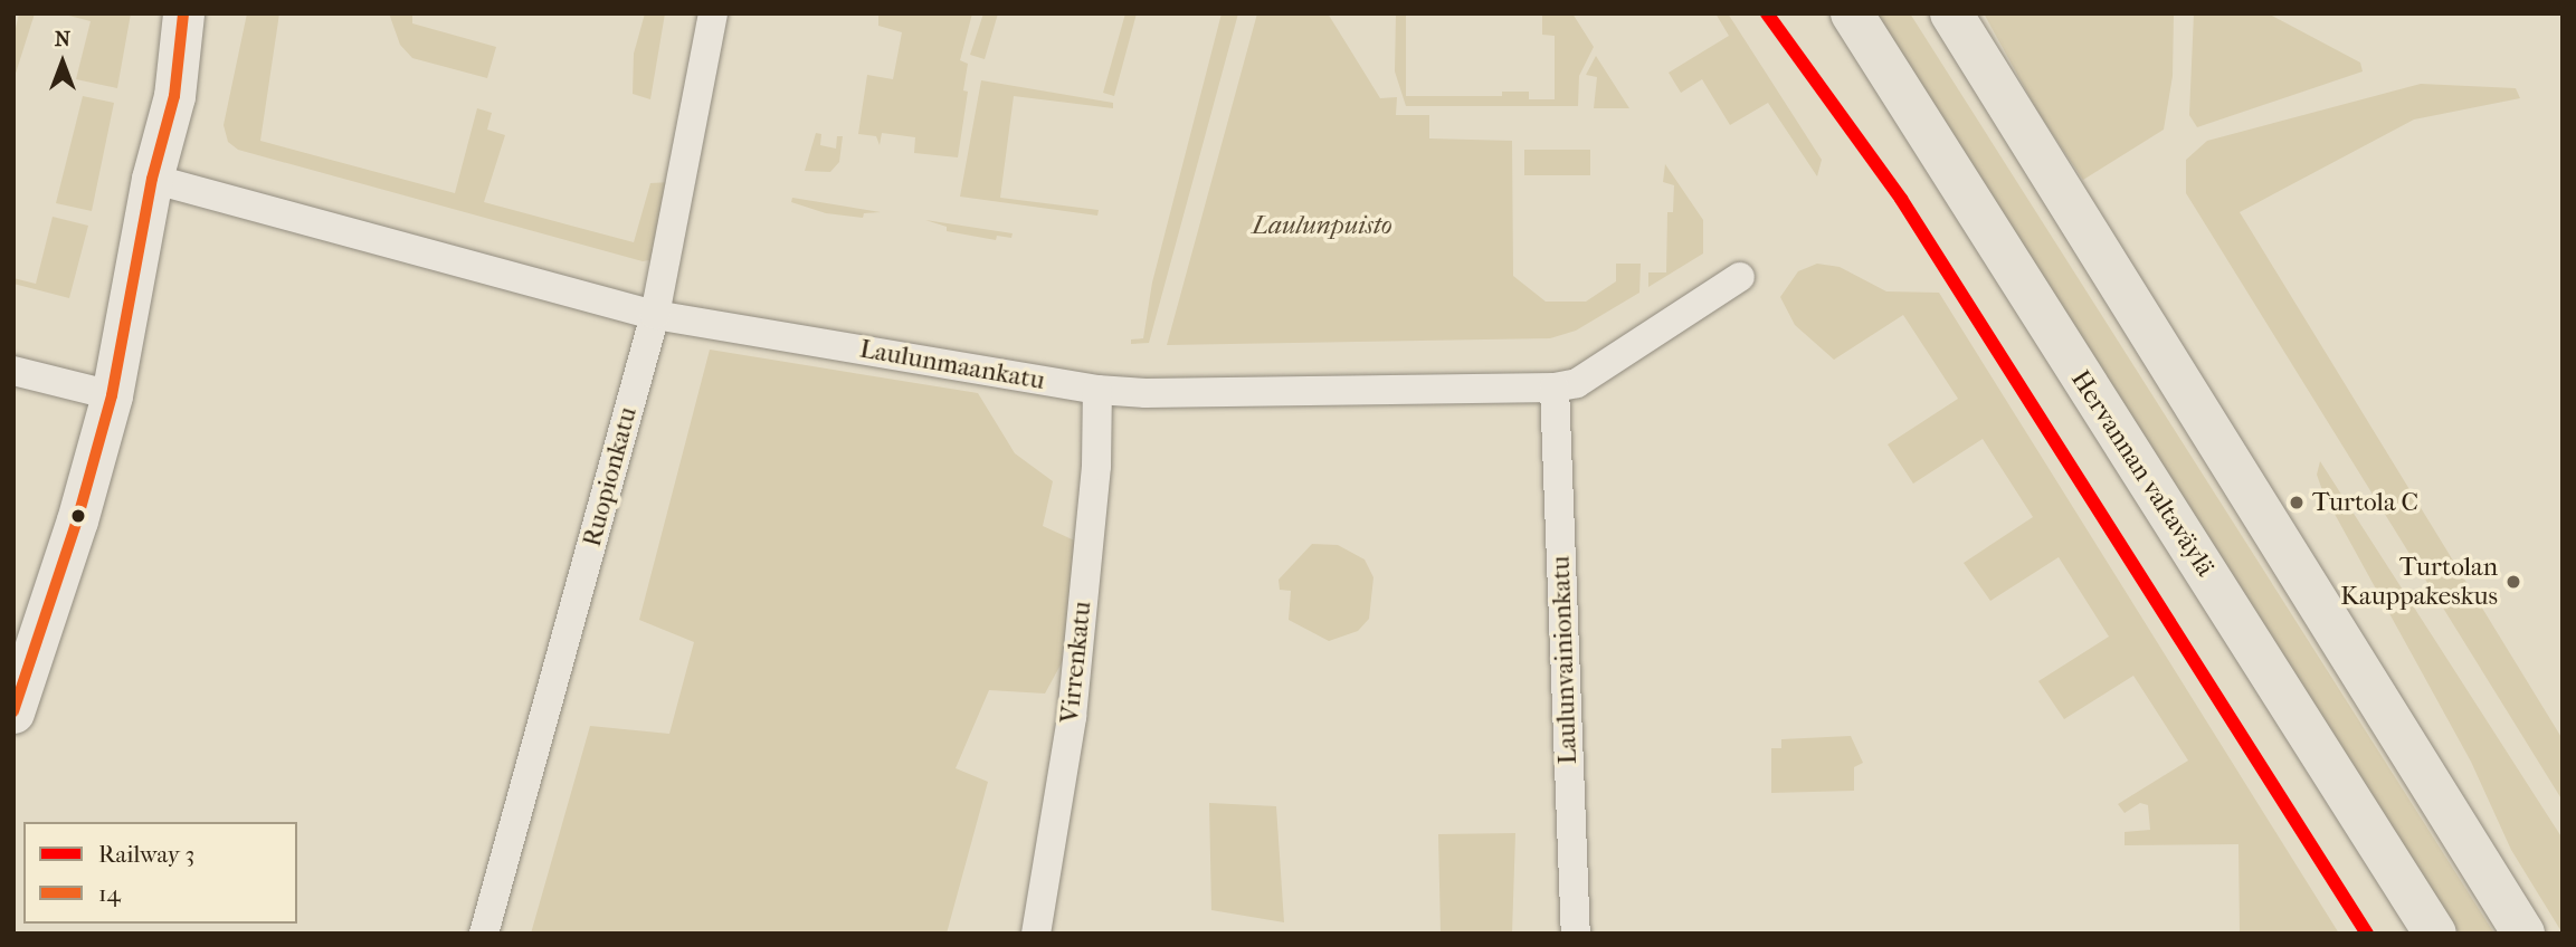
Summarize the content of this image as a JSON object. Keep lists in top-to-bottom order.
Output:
{
  "streets": {
    "highway": ["Hervannan valtaväylä"],
    "street": [
      "Laulunmaankatu",
      "Ruopionkatu",
      "Laulunvainionkatu",
      "Virrenkatu"
    ]
  },
  "crossings": [
    ["Laulunmaankatu", "Ruopionkatu"],
    ["Laulunmaankatu", "Laulunvainionkatu"],
    ["Laulunmaankatu", "Virrenkatu"]
  ],
  "parks": ["Laulunpuisto"],
  "places": ["Turtola C", "Turtolan Kauppakeskus"],
  "lines": ["rail line 3", "transit line 14"],
  "legend": ["Railway 3", "14"],
  "north": "top"
}
